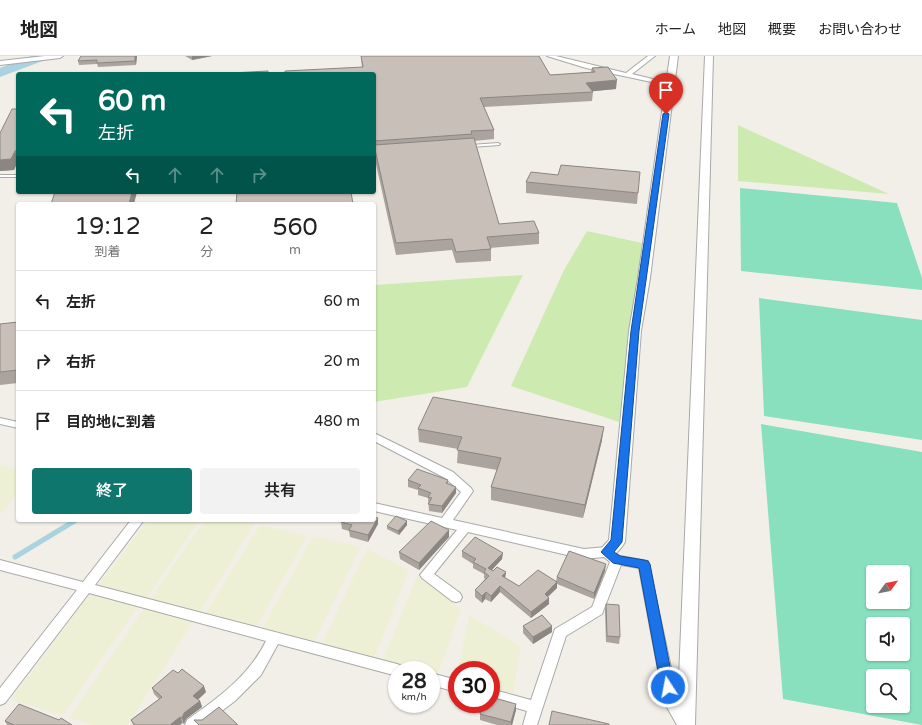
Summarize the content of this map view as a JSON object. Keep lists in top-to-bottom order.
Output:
{
  "north": "top right",
  "page": {
    "header": "地図",
    "nav": [
      "ホーム",
      "地図",
      "概要",
      "お問い合わせ"
    ],
    "turn": ["60 m", "左折"],
    "eta": [
      "19:12",
      "到着",
      "2",
      "分",
      "560",
      "m"
    ],
    "list": [
      {
        "name": "左折",
        "value": "60 m"
      },
      {
        "name": "右折",
        "value": "20 m"
      },
      {
        "name": "目的地に到着",
        "value": "480 m"
      }
    ],
    "buttons": ["終了", "共有"],
    "speed": "28 km/h",
    "limit": "30"
  }
}
